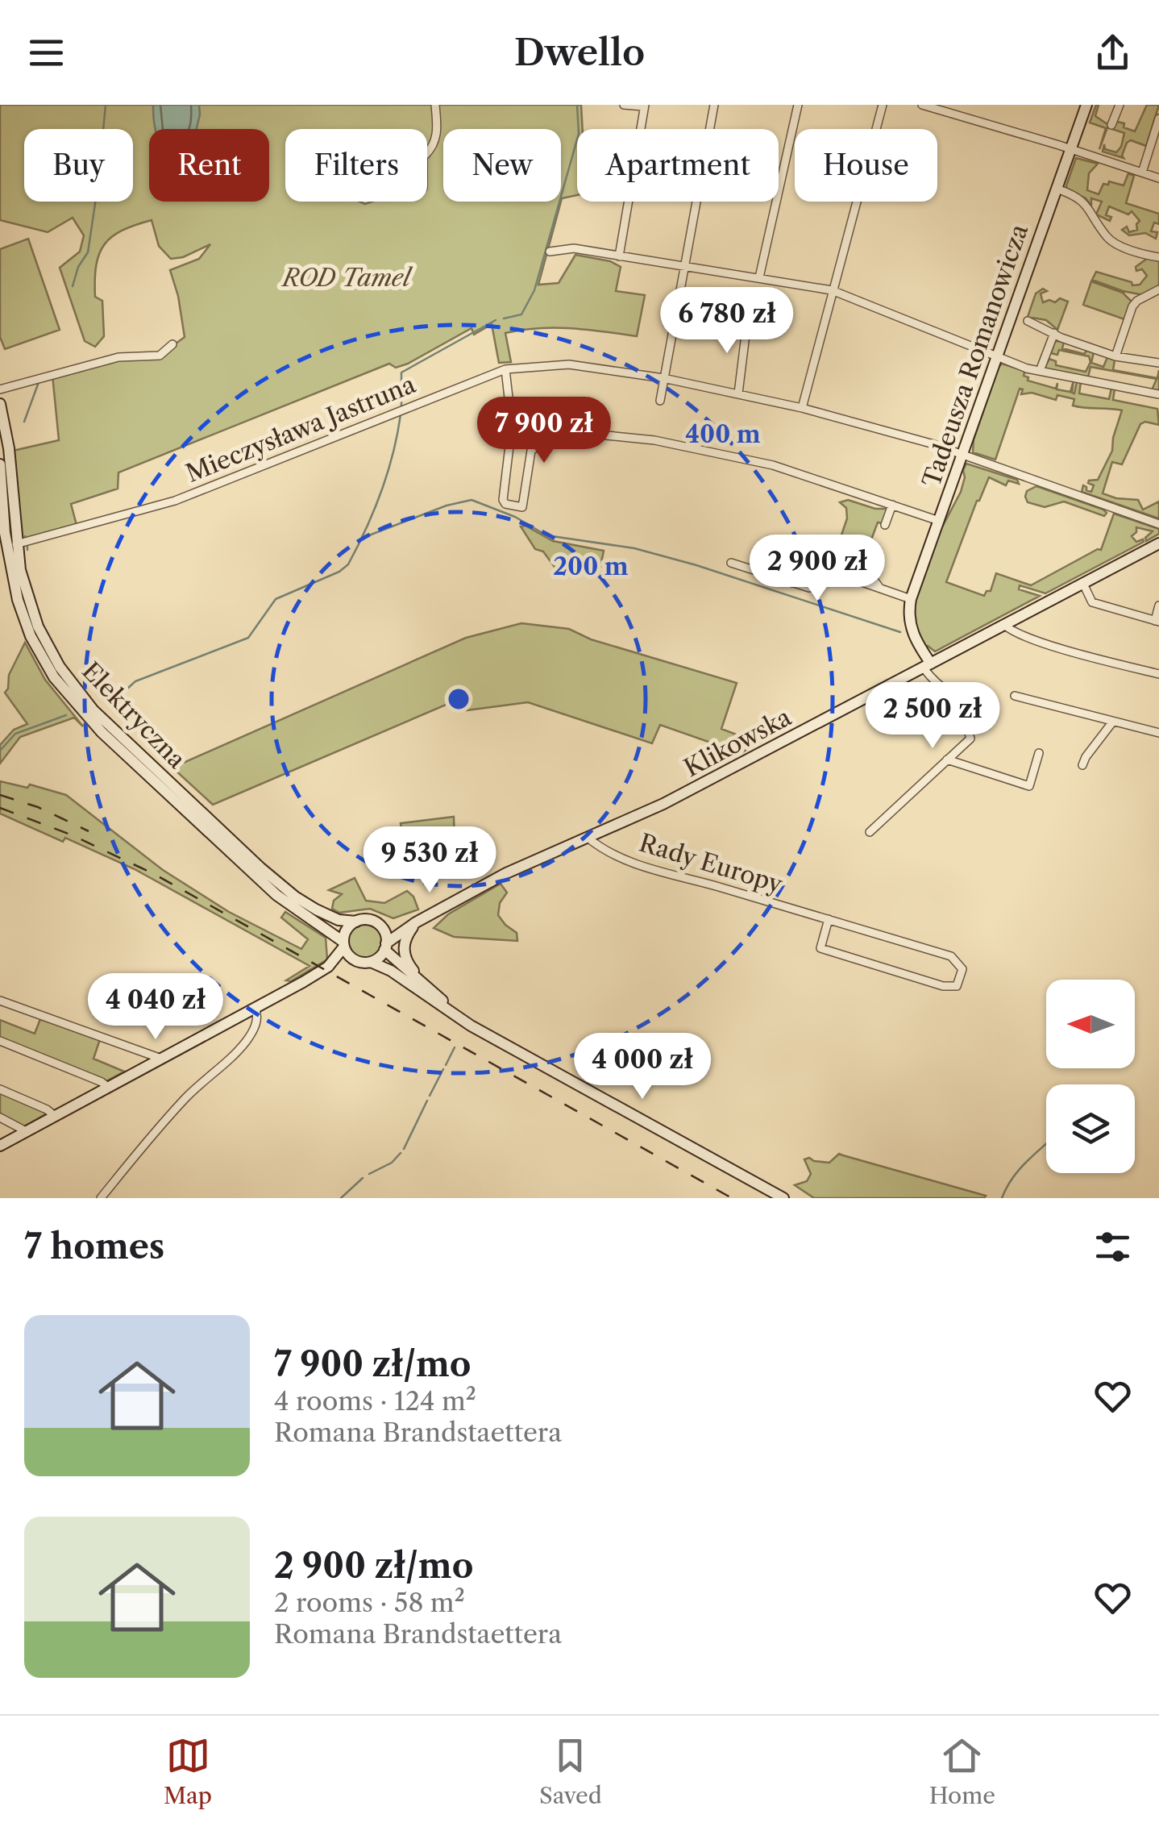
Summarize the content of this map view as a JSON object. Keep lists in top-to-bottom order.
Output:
{
  "streets": {
    "main road": ["Tadeusza Romanowicza", "Elektryczna", "Klikowska"],
    "street": ["Mieczysława Jastruna", "Rady Europy"]
  },
  "crossings": [
    ["Tadeusza Romanowicza", "Mieczysława Jastruna"],
    ["Tadeusza Romanowicza", "Klikowska"],
    ["Mieczysława Jastruna", "Elektryczna"],
    ["Elektryczna", "Klikowska"],
    ["Klikowska", "Rady Europy"]
  ],
  "parks": ["ROD Tamel"],
  "north": "left",
  "page": {
    "header": "Dwello",
    "chip": [
      "Buy",
      "Rent",
      "Filters",
      "New",
      "Apartment",
      "House"
    ],
    "price": [
      "6 780 zł",
      "7 900 zł",
      "2 900 zł",
      "2 500 zł",
      "9 530 zł",
      "4 040 zł",
      "4 000 zł"
    ],
    "heading": "7 homes",
    "list": [
      {
        "name": "7 900 zł/mo",
        "note": "4 rooms · 124 m² · Romana Brandstaettera"
      },
      {
        "name": "2 900 zł/mo",
        "note": "2 rooms · 58 m² · Romana Brandstaettera"
      }
    ],
    "tabs": ["Map", "Saved", "Home"]
  },
  "rings": ["400 m", "200 m"]
}
